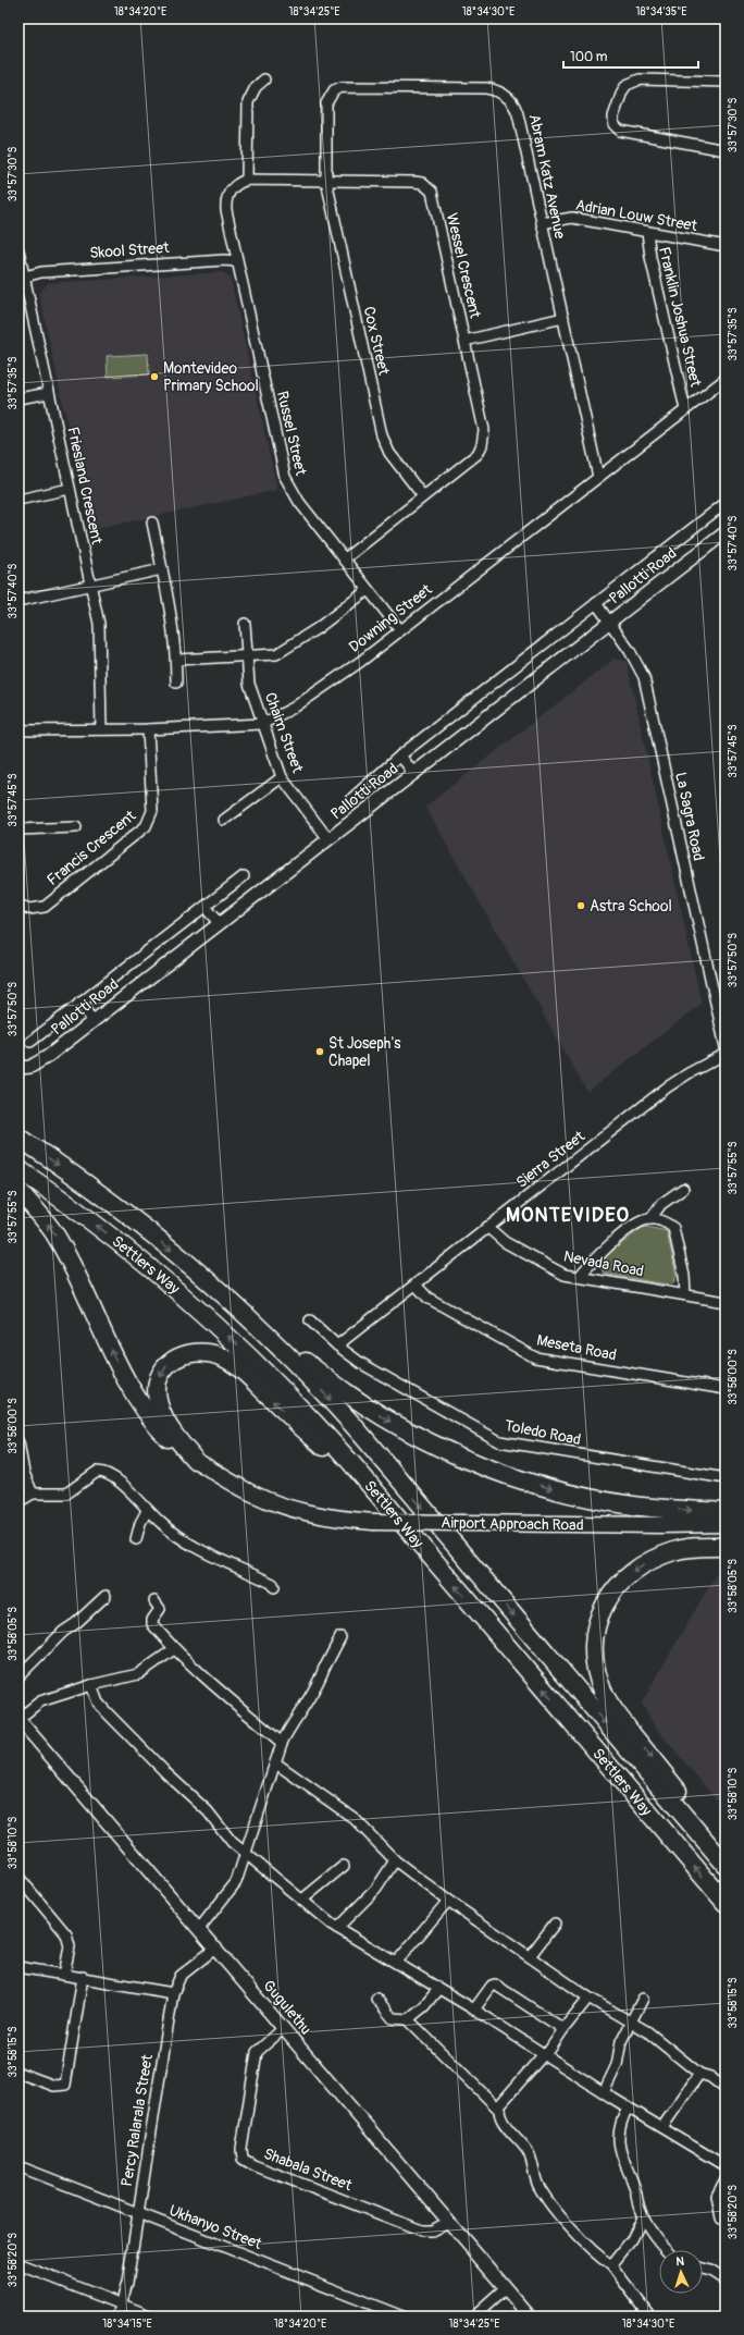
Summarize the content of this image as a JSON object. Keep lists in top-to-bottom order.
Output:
{
  "streets": {
    "highway": ["Settlers Way"],
    "main road": ["Airport Approach Road"],
    "street": [
      "Abram Katz Avenue",
      "Adrian Louw Street",
      "Skool Street",
      "Wessel Crescent",
      "Franklin Joshua Street",
      "Cox Street",
      "Russel Street",
      "Friesland Crescent",
      "Pallotti Road",
      "Downing Street",
      "Chaim Street",
      "La Sagra Road",
      "Francis Crescent",
      "Sierra Street",
      "Nevada Road",
      "Meseta Road",
      "Toledo Road",
      "Gugulethu",
      "Percy Ralarala Street",
      "Shabala Street",
      "Ukhanyo Street"
    ]
  },
  "crossings": [
    ["Abram Katz Avenue", "Adrian Louw Street"],
    ["Abram Katz Avenue", "Wessel Crescent"],
    ["Abram Katz Avenue", "Cox Street"],
    ["Abram Katz Avenue", "Downing Street"],
    ["Adrian Louw Street", "Franklin Joshua Street"],
    ["Skool Street", "Russel Street"],
    ["Skool Street", "Friesland Crescent"],
    ["Wessel Crescent", "Cox Street"],
    ["Wessel Crescent", "Russel Street"],
    ["Franklin Joshua Street", "Downing Street"],
    ["Russel Street", "Downing Street"],
    ["Friesland Crescent", "Downing Street"],
    ["Pallotti Road", "Chaim Street"],
    ["Pallotti Road", "La Sagra Road"],
    ["Downing Street", "Chaim Street"],
    ["Downing Street", "Francis Crescent"],
    ["Sierra Street", "Nevada Road"],
    ["Sierra Street", "Meseta Road"],
    ["Sierra Street", "Toledo Road"],
    ["Gugulethu", "Percy Ralarala Street"],
    ["Gugulethu", "Shabala Street"],
    ["Percy Ralarala Street", "Ukhanyo Street"]
  ],
  "districts": ["MONTEVIDEO"],
  "places": ["Montevideo Primary School", "Astra School", "St Joseph's Chapel"],
  "scale_bar": "100 m",
  "north": "top",
  "coordinates": [
    "18°34'20\"E",
    "18°34'25\"E",
    "18°34'30\"E",
    "18°34'35\"E",
    "33°57'30\"S",
    "33°57'35\"S",
    "33°57'40\"S",
    "33°57'45\"S",
    "33°57'50\"S",
    "33°57'55\"S",
    "33°58'00\"S",
    "33°58'05\"S",
    "33°58'10\"S",
    "33°58'15\"S",
    "33°58'20\"S",
    "18°34'15\"E"
  ]
}
